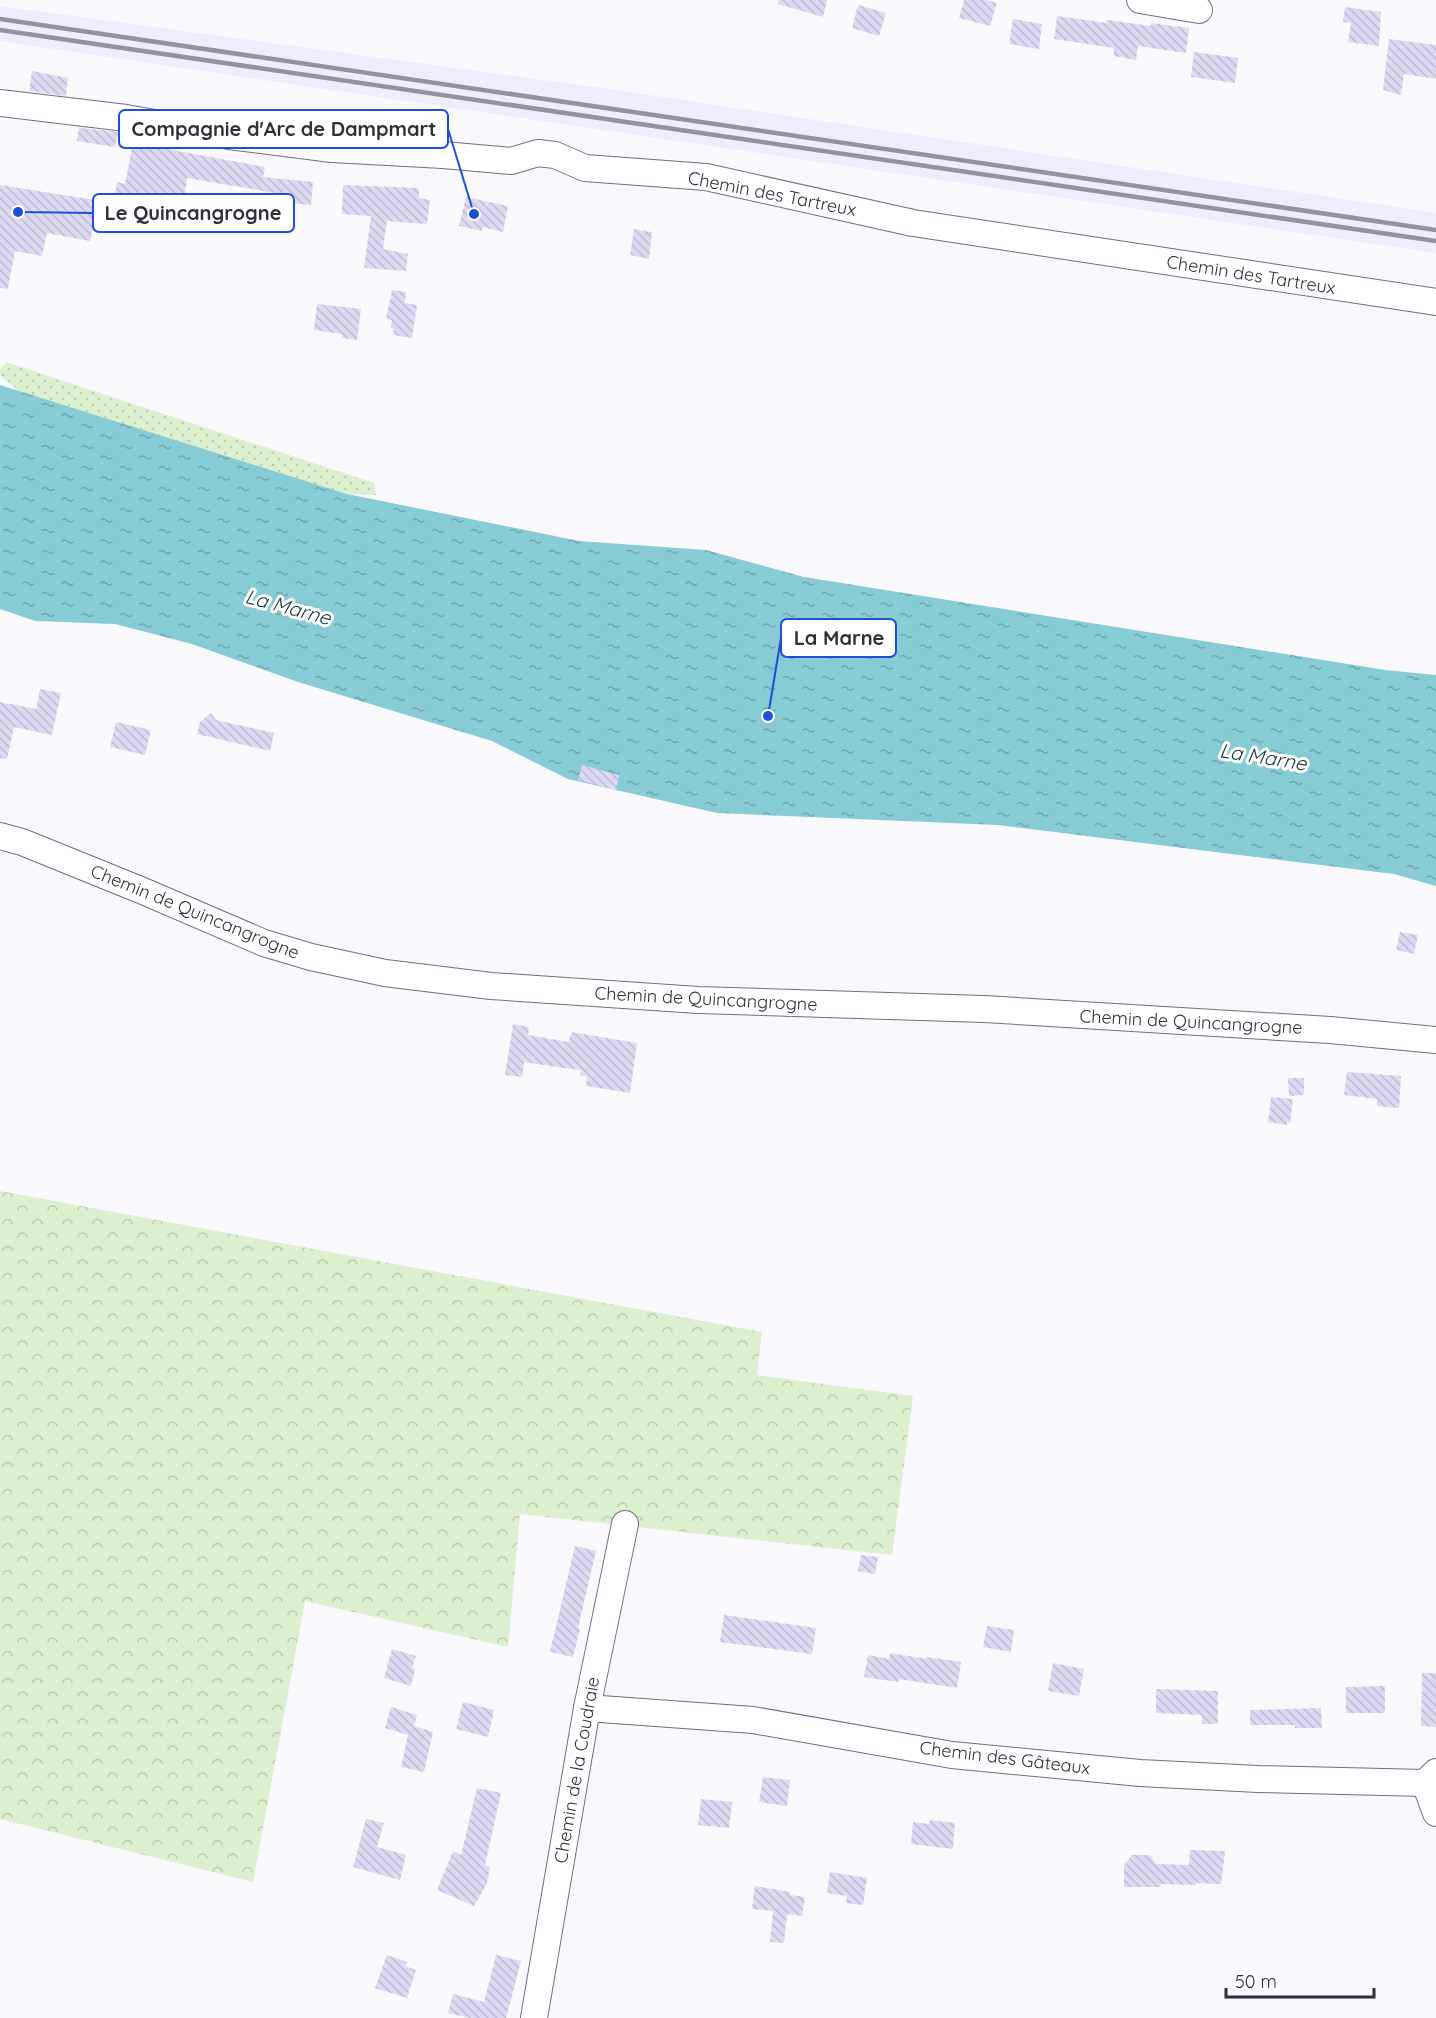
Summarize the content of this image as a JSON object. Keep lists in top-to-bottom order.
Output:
{
  "streets": {
    "street": [
      "Chemin des Tartreux",
      "Chemin de Quincangrogne",
      "Chemin des Gâteaux",
      "Chemin de la Coudraie"
    ]
  },
  "crossings": [
    ["Chemin des Gâteaux", "Chemin de la Coudraie"]
  ],
  "water": ["La Marne"],
  "places": ["Le Quincangrogne", "Compagnie d'Arc de Dampmart", "La Marne"],
  "scale_bar": "50 m"
}
